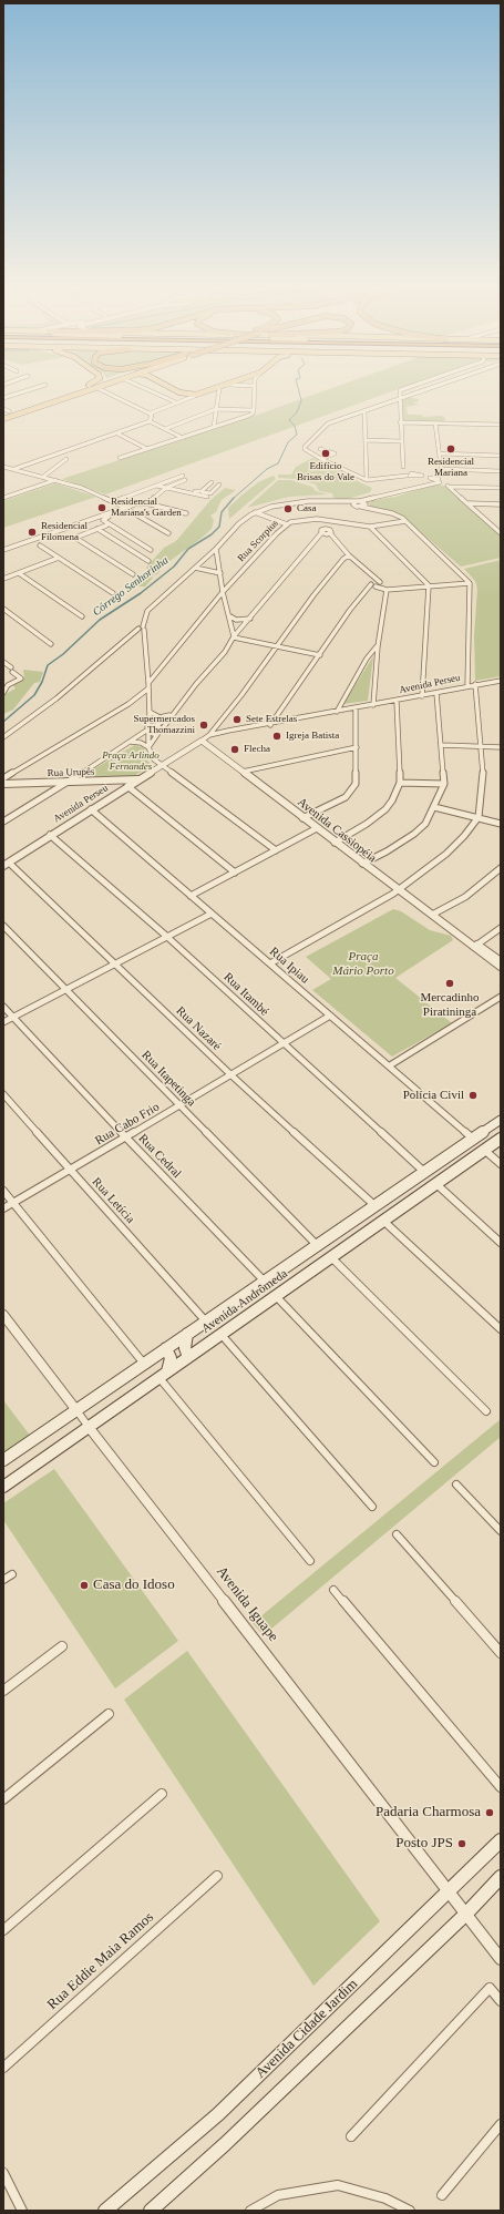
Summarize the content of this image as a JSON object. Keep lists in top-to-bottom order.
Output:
{
  "streets": {
    "main road": ["Avenida Andrômeda", "Avenida Cidade Jardim"],
    "street": [
      "Rua Scorpius",
      "Avenida Perseu",
      "Rua Urupês",
      "Avenida Cassiopéia",
      "Rua Ipiau",
      "Rua Itambé",
      "Rua Nazaré",
      "Rua Itapetinga",
      "Rua Cabo Frio",
      "Rua Cedral",
      "Rua Letícia",
      "Avenida Iguape",
      "Rua Eddie Maia Ramos"
    ]
  },
  "crossings": [
    ["Avenida Perseu", "Rua Urupês"],
    ["Avenida Perseu", "Avenida Cassiopéia"],
    ["Avenida Perseu", "Rua Ipiau"],
    ["Avenida Perseu", "Rua Itambé"],
    ["Avenida Perseu", "Rua Nazaré"],
    ["Rua Ipiau", "Rua Cabo Frio"],
    ["Rua Ipiau", "Avenida Andrômeda"],
    ["Rua Itambé", "Rua Cabo Frio"],
    ["Rua Itambé", "Avenida Andrômeda"],
    ["Rua Nazaré", "Rua Cabo Frio"],
    ["Rua Nazaré", "Avenida Andrômeda"],
    ["Rua Itapetinga", "Rua Cabo Frio"],
    ["Rua Itapetinga", "Avenida Andrômeda"],
    ["Rua Cabo Frio", "Rua Cedral"],
    ["Rua Cabo Frio", "Rua Letícia"],
    ["Rua Cedral", "Avenida Andrômeda"],
    ["Rua Letícia", "Avenida Andrômeda"],
    ["Avenida Andrômeda", "Avenida Iguape"],
    ["Avenida Iguape", "Avenida Cidade Jardim"]
  ],
  "water": ["Córrego Senhorinha"],
  "parks": ["Praça Arlindo Fernandes", "Praça Mário Porto"],
  "places": [
    "Residencial Mariana",
    "Edifício Brisas do Vale",
    "Residencial Mariana's Garden",
    "Casa",
    "Residencial Filomena",
    "Sete Estrelas",
    "Supermercados Thomazzini",
    "Igreja Batista",
    "Flecha",
    "Mercadinho Piratininga",
    "Polícia Civil",
    "Casa do Idoso",
    "Padaria Charmosa",
    "Posto JPS"
  ]
}
